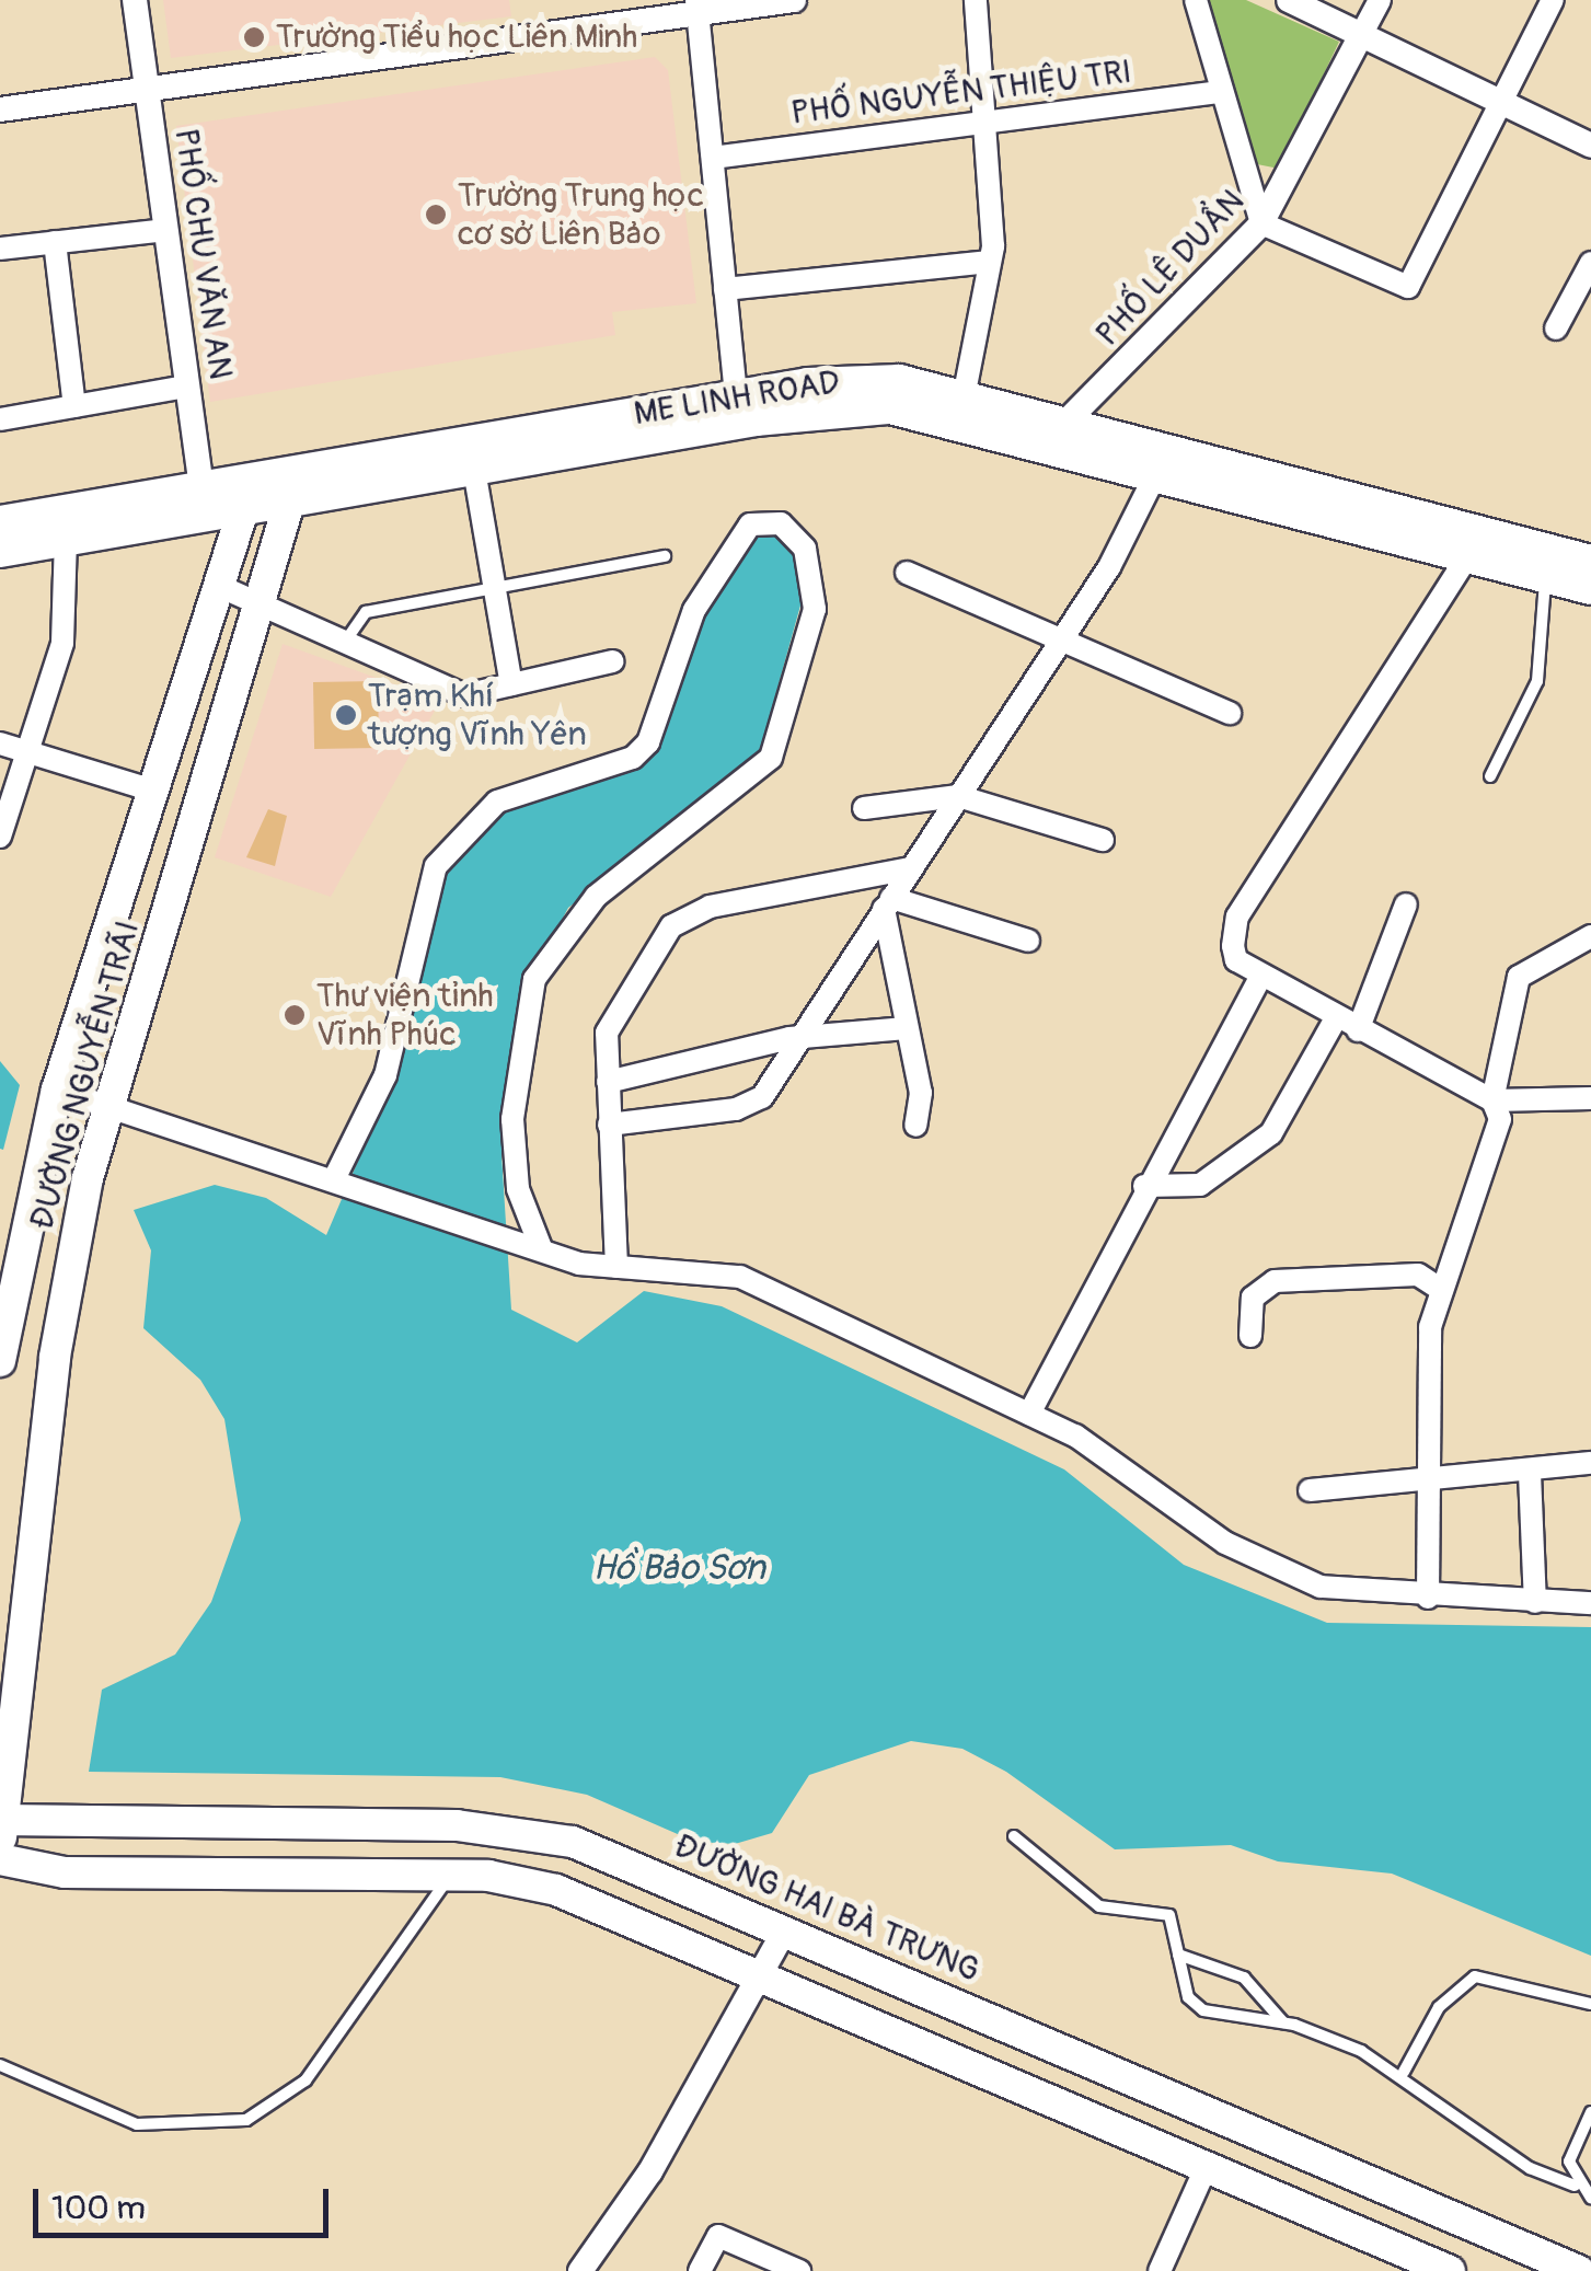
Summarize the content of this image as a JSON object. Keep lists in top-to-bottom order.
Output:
{
  "streets": {
    "main road": ["ME LINH ROAD", "ĐƯỜNG NGUYỄN TRÃI", "ĐƯỜNG HAI BÀ TRƯNG"],
    "street": ["PHỐ NGUYỄN THIỆU TRI", "PHỐ CHU VĂN AN", "PHỐ LÊ DUẨN"]
  },
  "crossings": [
    ["PHỐ CHU VĂN AN", "ME LINH ROAD"],
    ["PHỐ LÊ DUẨN", "ME LINH ROAD"],
    ["ME LINH ROAD", "ĐƯỜNG NGUYỄN TRÃI"],
    ["ĐƯỜNG NGUYỄN TRÃI", "ĐƯỜNG HAI BÀ TRƯNG"]
  ],
  "water": ["Hồ Bảo Sơn"],
  "places": [
    "Trường Tiểu học Liên Minh",
    "Trường Trung học cơ sở Liên Bảo",
    "Trạm Khí tượng Vĩnh Yên",
    "Thư viện tỉnh Vĩnh Phúc"
  ],
  "scale_bar": "100 m"
}
